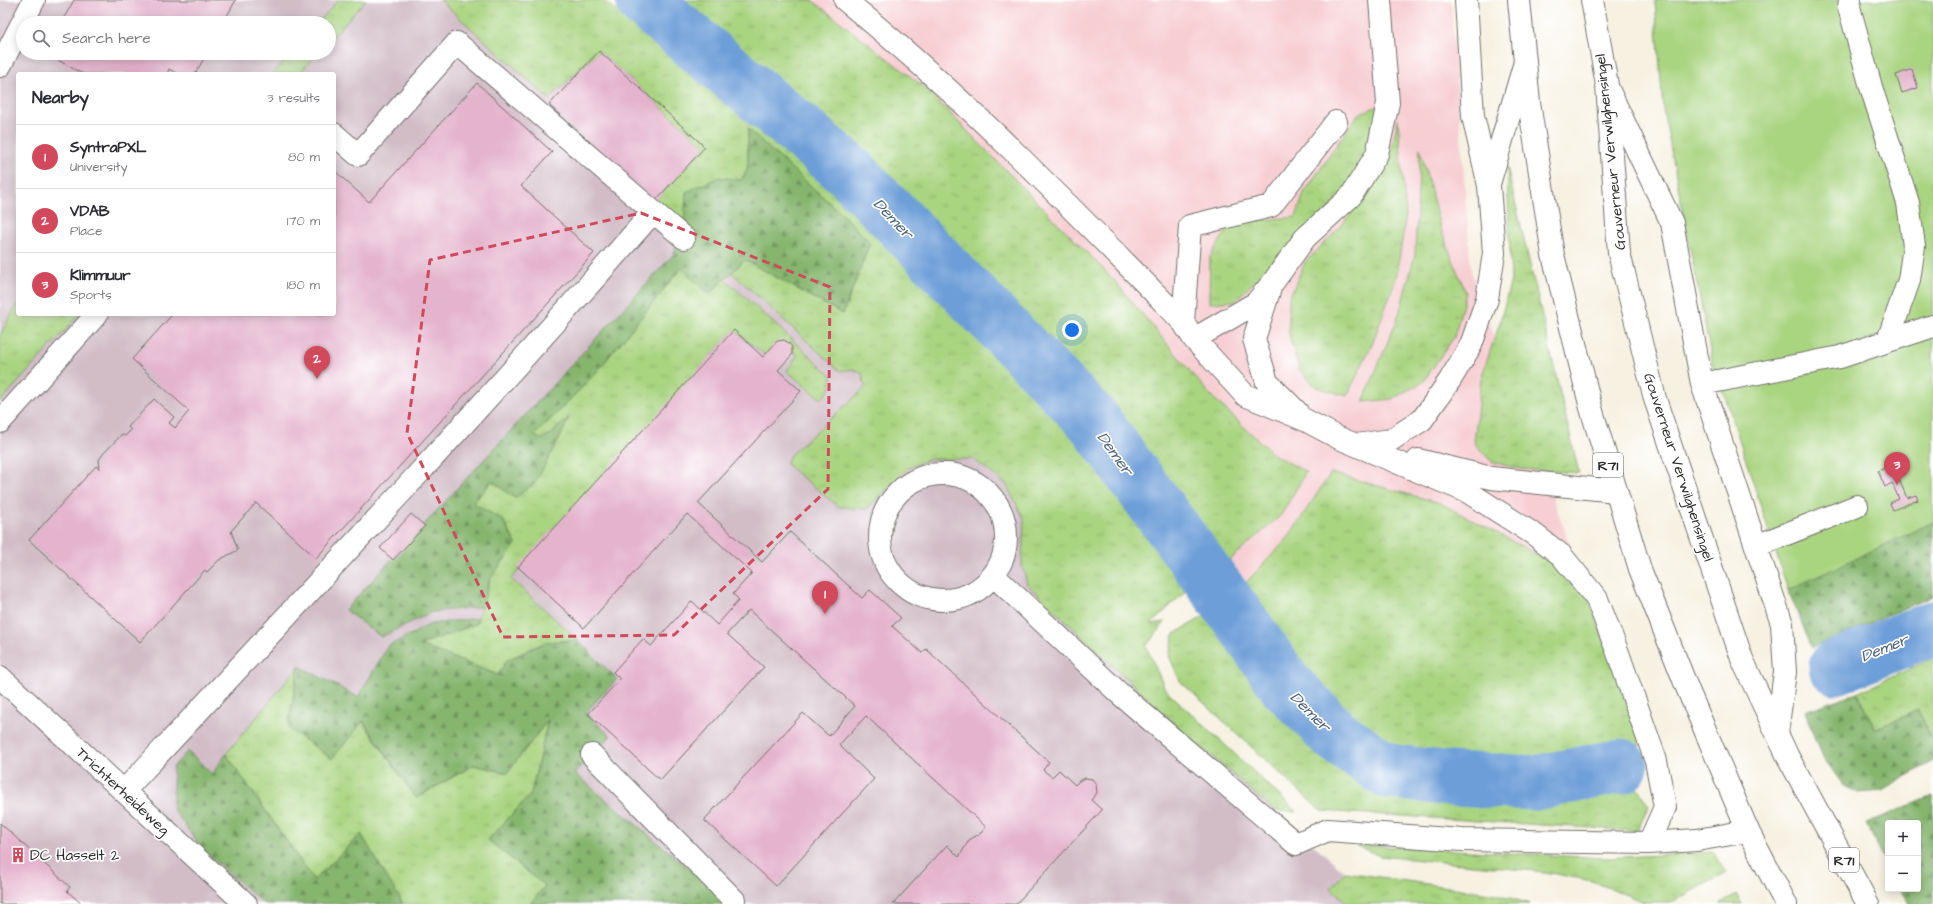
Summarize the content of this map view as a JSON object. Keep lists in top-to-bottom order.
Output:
{
  "streets": {
    "main road": ["Gouverneur Verwilghensingel", "R71", "Trichterheideweg"]
  },
  "water": ["Demer"],
  "places": {
    "building": ["DC Hasselt 2"]
  },
  "page": {
    "search": "Search here",
    "heading": ["Nearby", "3 results"],
    "list": [
      {
        "mark": "1",
        "name": "SyntraPXL",
        "note": "University",
        "value": "80 m"
      },
      {
        "mark": "2",
        "name": "VDAB",
        "note": "Place",
        "value": "170 m"
      },
      {
        "mark": "3",
        "name": "Klimmuur",
        "note": "Sports",
        "value": "180 m"
      }
    ],
    "pins": ["2", "3", "1"],
    "map_buttons": ["+", "−"]
  }
}
